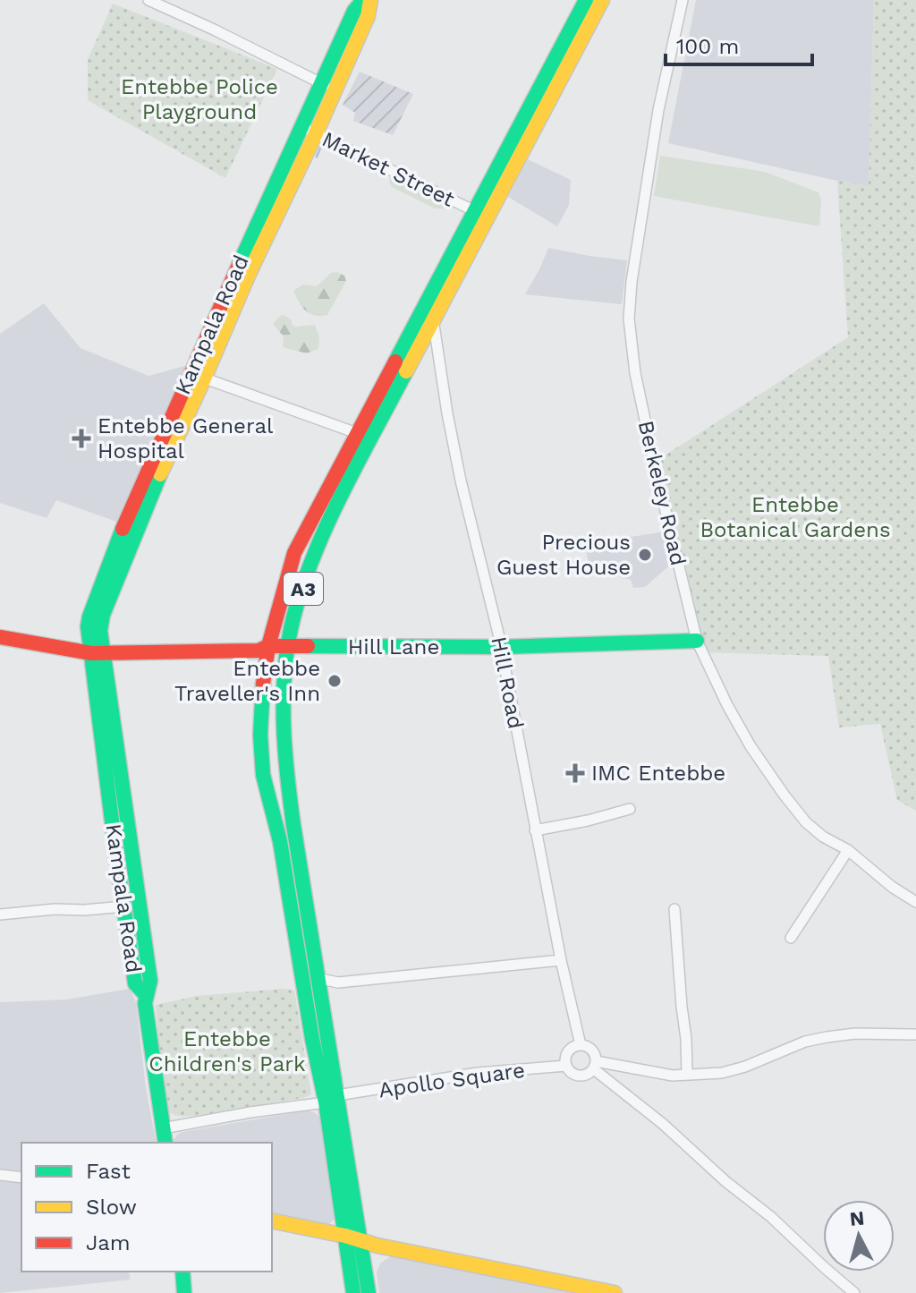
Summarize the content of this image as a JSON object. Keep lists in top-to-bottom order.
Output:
{
  "streets": {
    "main road": ["Kampala Road", "A3", "Hill Lane"],
    "street": [
      "Market Street",
      "Berkeley Road",
      "Hill Road",
      "Apollo Square"
    ]
  },
  "crossings": [
    ["Market Street", "Kampala Road"],
    ["Market Street", "A3"],
    ["Kampala Road", "Hill Lane"],
    ["Kampala Road", "Apollo Square"],
    ["Berkeley Road", "Hill Lane"],
    ["A3", "Hill Lane"],
    ["A3", "Hill Road"],
    ["A3", "Apollo Square"],
    ["Hill Lane", "Hill Road"],
    ["Hill Road", "Apollo Square"]
  ],
  "parks": ["Entebbe Police Playground", "Entebbe Botanical Gardens", "Entebbe Children's Park"],
  "places": {
    "health": ["Entebbe General Hospital", "IMC Entebbe"],
    "other": ["Precious Guest House", "Entebbe Traveller's Inn"]
  },
  "legend": ["Fast", "Slow", "Jam"],
  "scale_bar": "100 m",
  "north": "top"
}
